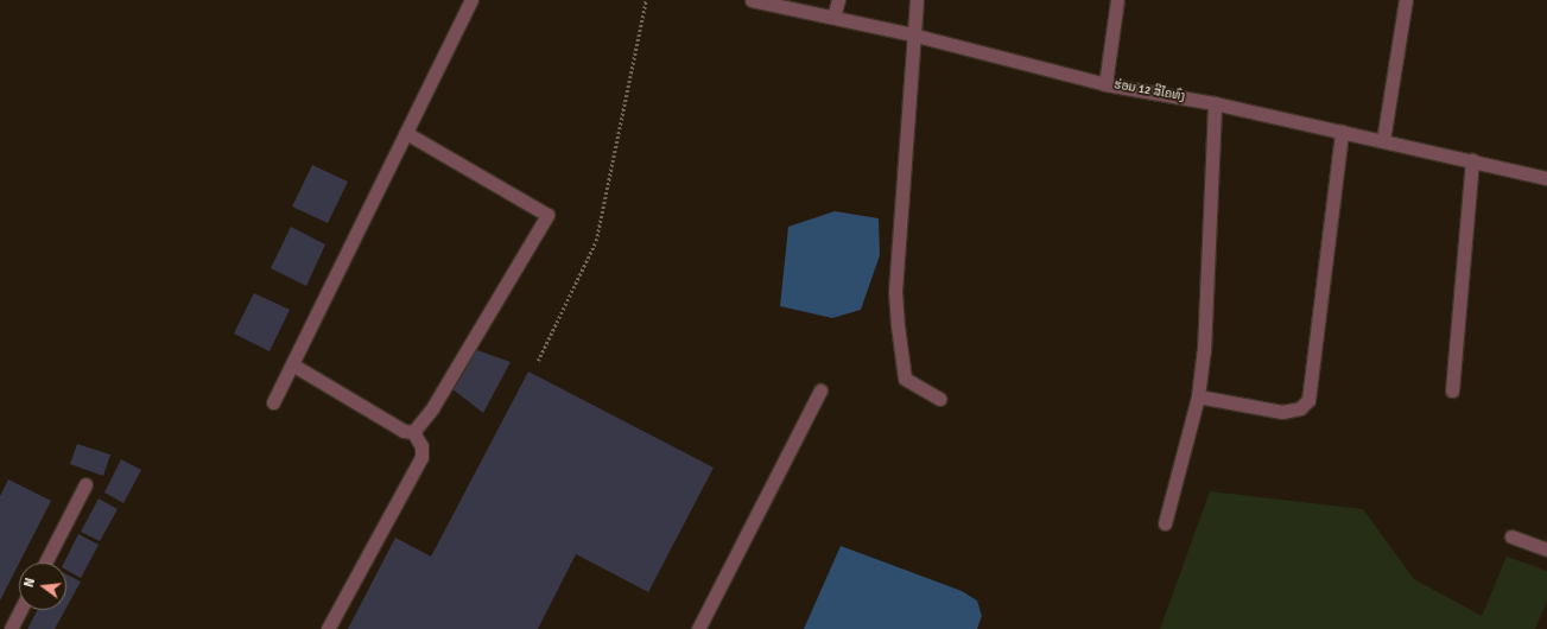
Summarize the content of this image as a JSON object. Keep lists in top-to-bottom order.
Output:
{
  "streets": {
    "street": ["ຮ່ອມ 12 ສີໄຄທົ່ງ"]
  },
  "north": "left"
}
